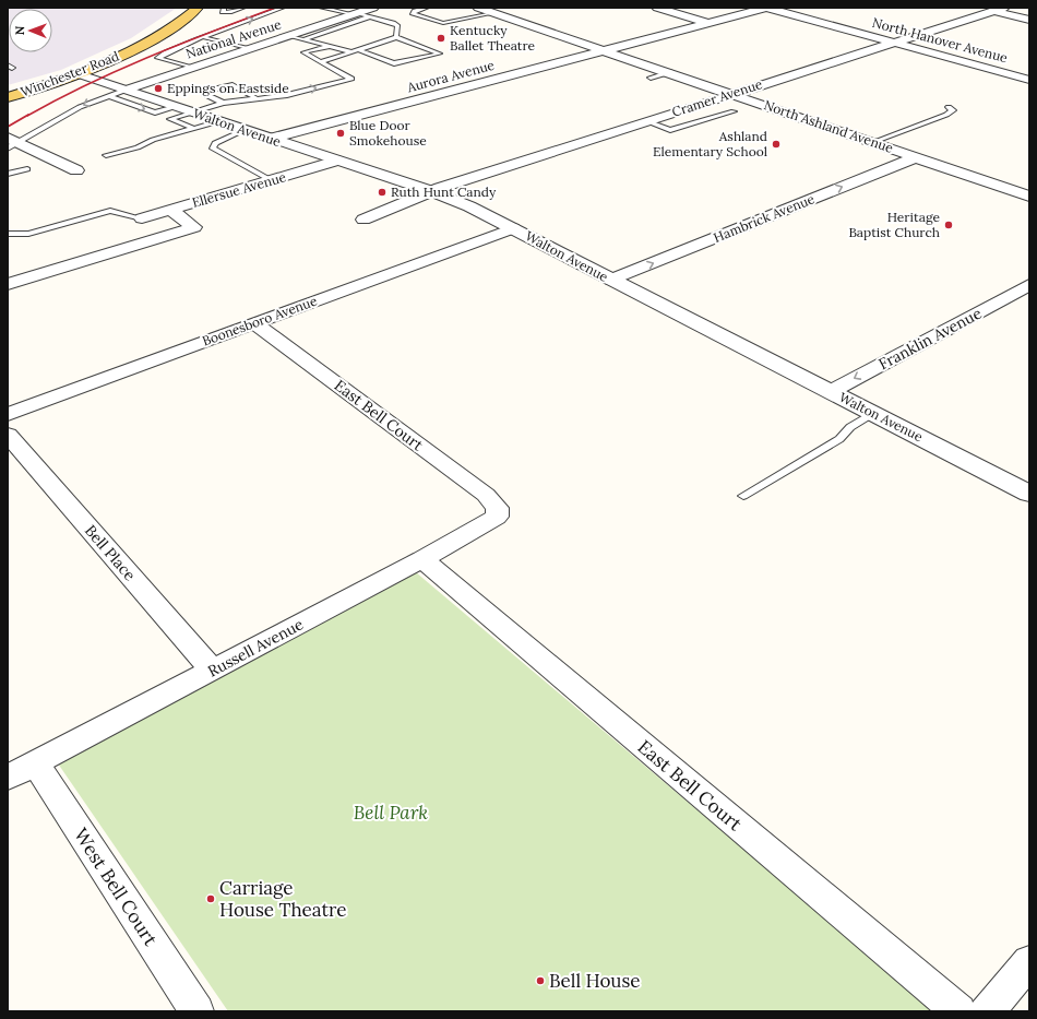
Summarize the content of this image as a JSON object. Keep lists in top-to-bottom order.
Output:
{
  "streets": {
    "main road": ["Winchester Road"],
    "street": [
      "National Avenue",
      "North Hanover Avenue",
      "Aurora Avenue",
      "Cramer Avenue",
      "North Ashland Avenue",
      "Walton Avenue",
      "Ellersue Avenue",
      "Hambrick Avenue",
      "Boonesboro Avenue",
      "Franklin Avenue",
      "East Bell Court",
      "Bell Place",
      "Russell Avenue",
      "West Bell Court"
    ]
  },
  "crossings": [
    ["National Avenue", "Walton Avenue"],
    ["North Hanover Avenue", "Aurora Avenue"],
    ["North Hanover Avenue", "Cramer Avenue"],
    ["Winchester Road", "Walton Avenue"],
    ["Aurora Avenue", "North Ashland Avenue"],
    ["Aurora Avenue", "Walton Avenue"],
    ["Cramer Avenue", "North Ashland Avenue"],
    ["Cramer Avenue", "Walton Avenue"],
    ["North Ashland Avenue", "Hambrick Avenue"],
    ["Walton Avenue", "Ellersue Avenue"],
    ["Walton Avenue", "Hambrick Avenue"],
    ["Walton Avenue", "Boonesboro Avenue"],
    ["Walton Avenue", "Franklin Avenue"],
    ["Boonesboro Avenue", "East Bell Court"],
    ["East Bell Court", "Russell Avenue"],
    ["Bell Place", "Russell Avenue"],
    ["Russell Avenue", "West Bell Court"]
  ],
  "one_way": ["Hambrick Avenue", "Franklin Avenue"],
  "parks": ["Bell Park"],
  "places": [
    "Kentucky Ballet Theatre",
    "Eppings on Eastside",
    "Blue Door Smokehouse",
    "Ashland Elementary School",
    "Ruth Hunt Candy",
    "Heritage Baptist Church",
    "Carriage House Theatre",
    "Bell House"
  ],
  "north": "left"
}
